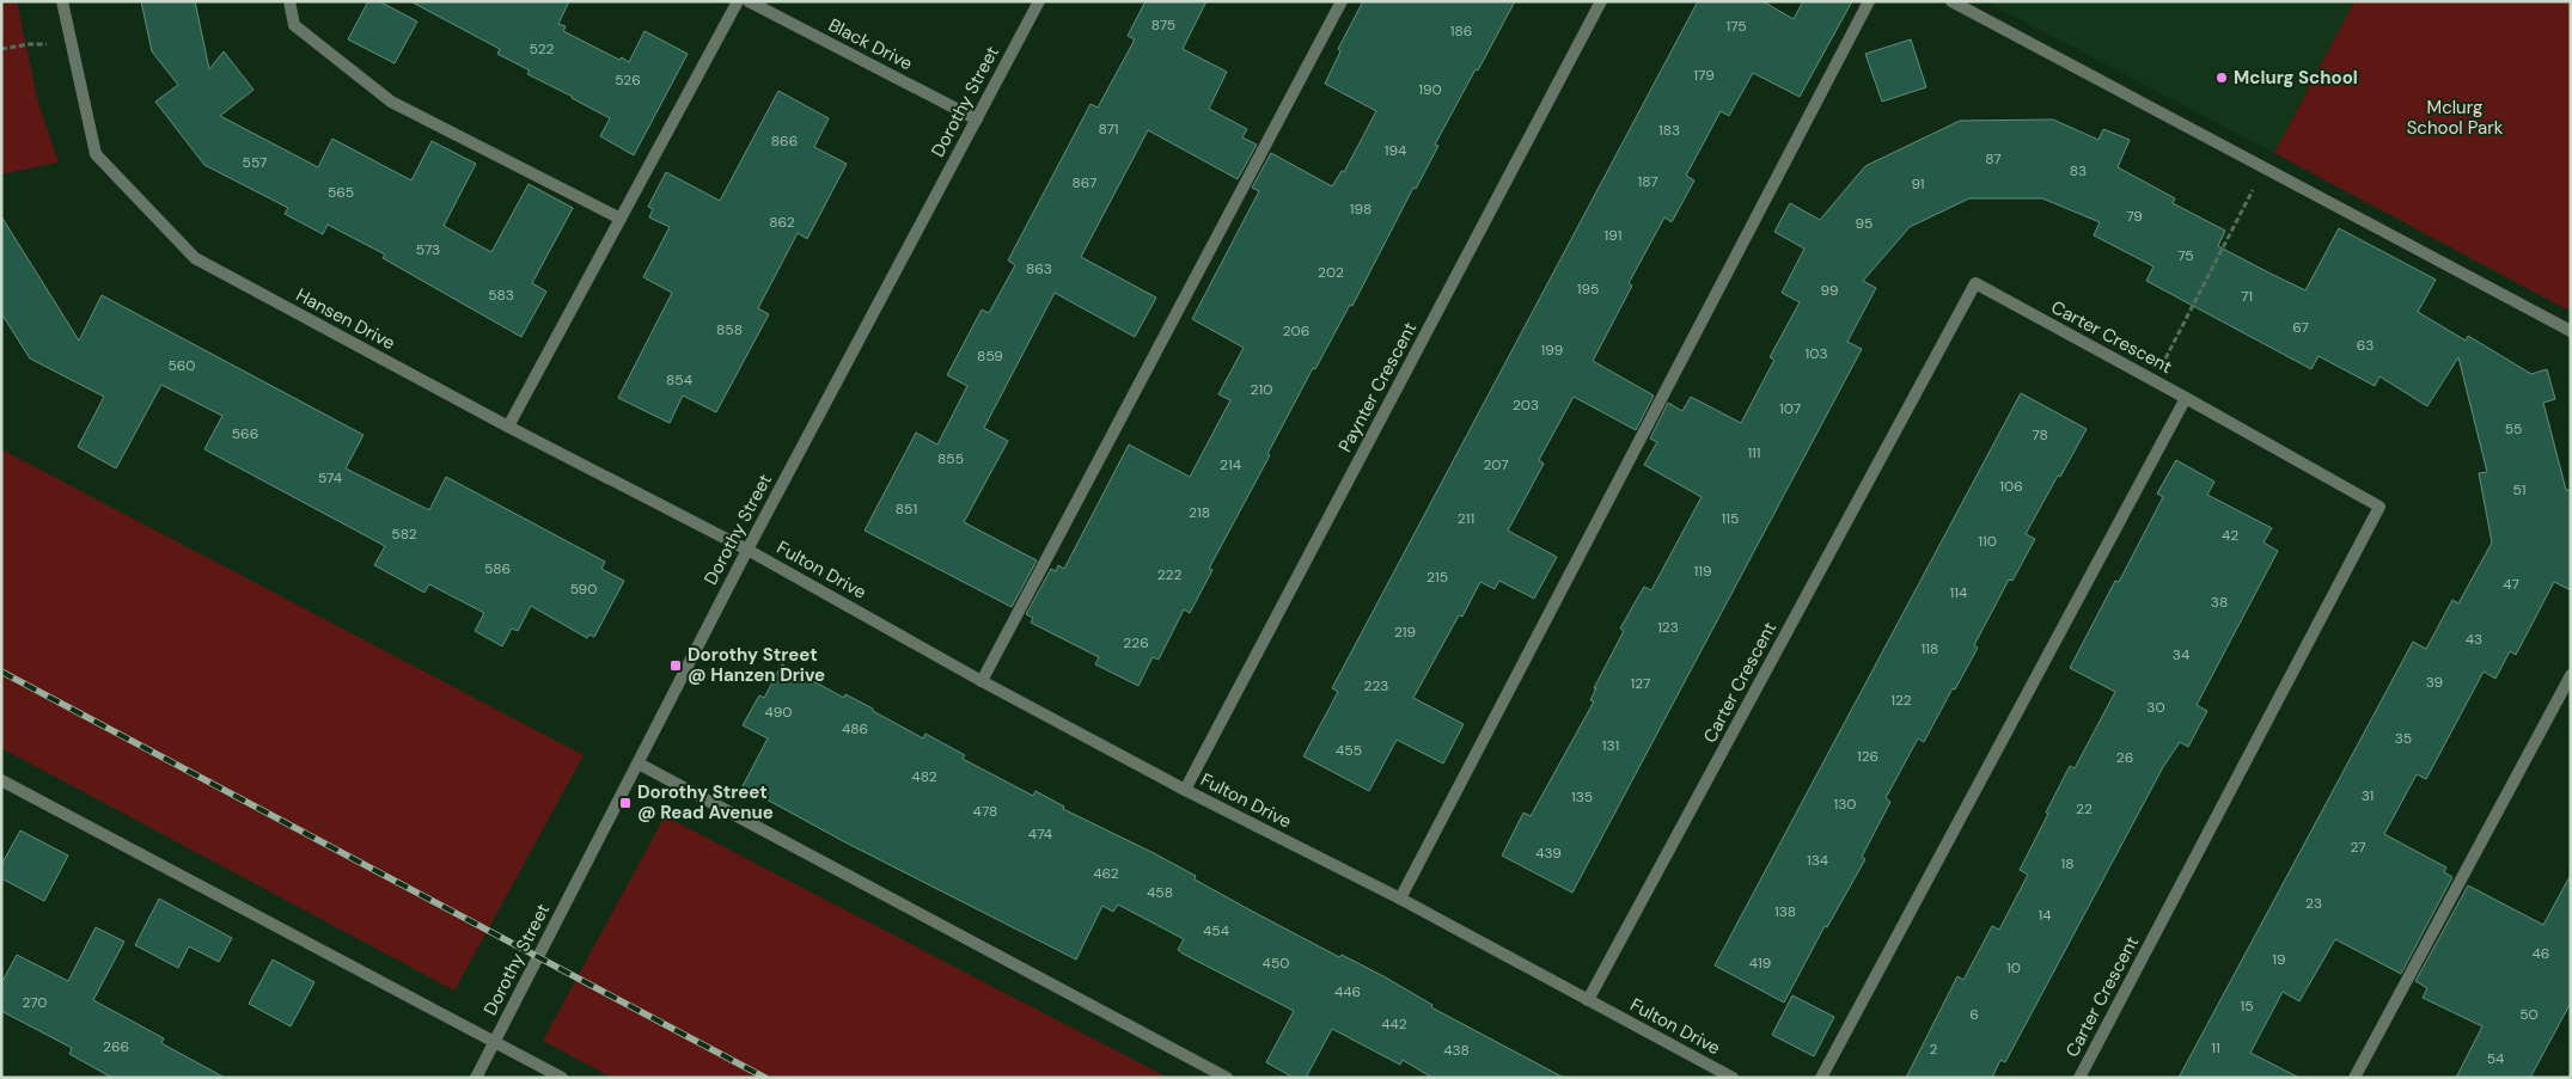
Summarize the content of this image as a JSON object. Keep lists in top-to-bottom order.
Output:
{
  "streets": {
    "street": [
      "Black Drive",
      "Dorothy Street",
      "Hansen Drive",
      "Carter Crescent",
      "Paynter Crescent",
      "Fulton Drive"
    ]
  },
  "crossings": [
    ["Black Drive", "Dorothy Street"],
    ["Dorothy Street", "Hansen Drive"],
    ["Dorothy Street", "Fulton Drive"],
    ["Hansen Drive", "Fulton Drive"],
    ["Carter Crescent", "Fulton Drive"],
    ["Paynter Crescent", "Fulton Drive"]
  ],
  "parks": ["Mclurg School Park"],
  "places": {
    "other": ["Mclurg School"],
    "transit": ["Dorothy Street @ Hanzen Drive", "Dorothy Street @ Read Avenue"]
  },
  "house_numbers": [
    "875",
    "175",
    "186",
    "522",
    "179",
    "526",
    "190",
    "871",
    "183",
    "866",
    "194",
    "87",
    "557",
    "83",
    "187",
    "867",
    "91",
    "565",
    "198",
    "79",
    "862",
    "95",
    "191",
    "573",
    "75",
    "863",
    "202",
    "195",
    "99",
    "583",
    "71",
    "67",
    "858",
    "206",
    "63",
    "199",
    "103",
    "859",
    "560",
    "854",
    "210",
    "203",
    "107",
    "55",
    "566",
    "78",
    "111",
    "855",
    "214",
    "207",
    "574",
    "106",
    "51",
    "851",
    "218",
    "211",
    "115",
    "582",
    "42",
    "110",
    "586",
    "119",
    "222",
    "215",
    "47",
    "590",
    "114",
    "38",
    "123",
    "219",
    "43",
    "226",
    "118",
    "34",
    "39",
    "127",
    "223",
    "122",
    "30",
    "490",
    "486",
    "35",
    "131",
    "455",
    "126",
    "26",
    "482",
    "31",
    "135",
    "130",
    "22",
    "478",
    "474",
    "27",
    "439",
    "134",
    "18",
    "462",
    "458",
    "23",
    "138",
    "14",
    "454",
    "46",
    "19",
    "450",
    "419",
    "10",
    "446",
    "270",
    "15",
    "6",
    "50",
    "442",
    "266",
    "11",
    "2",
    "438",
    "54"
  ]
}
